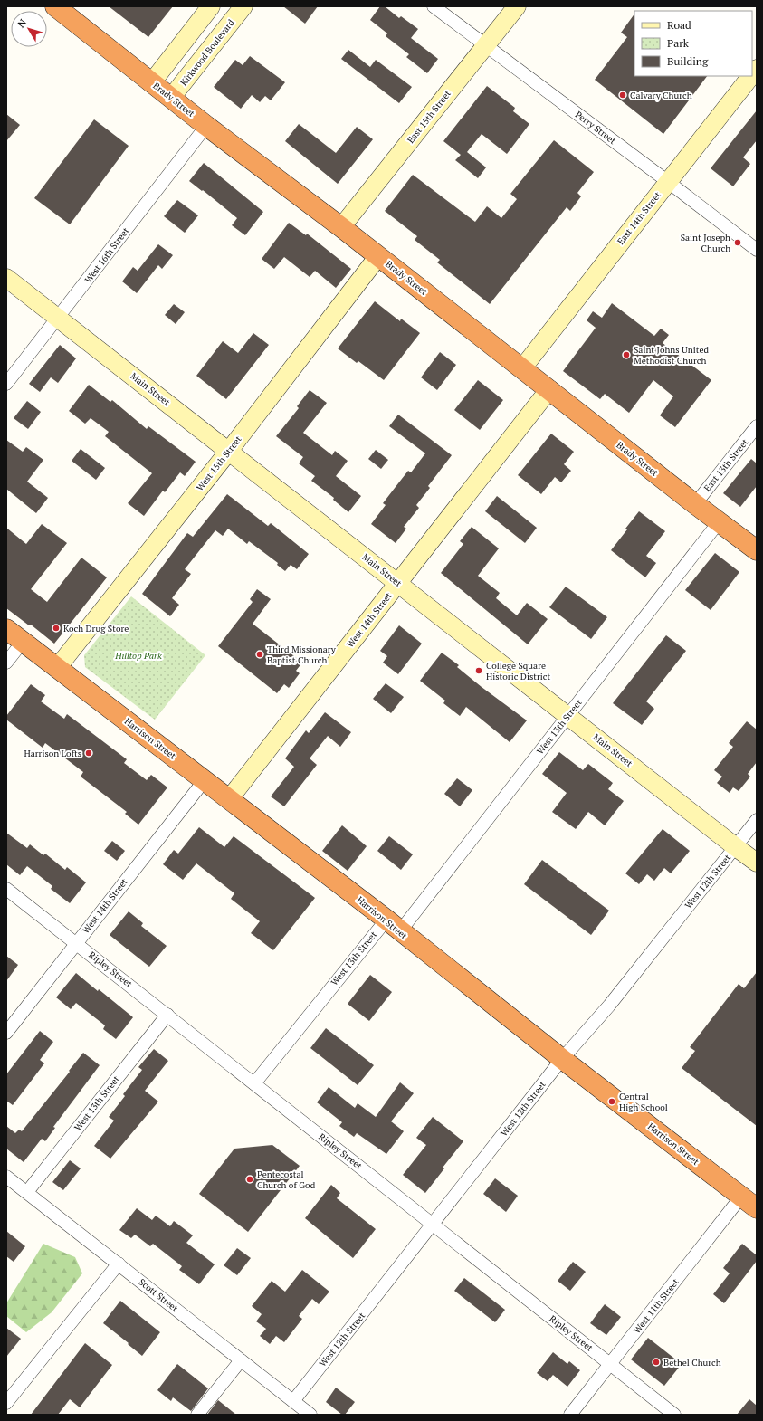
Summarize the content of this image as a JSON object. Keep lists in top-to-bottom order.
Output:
{
  "streets": {
    "highway": ["Brady Street", "Harrison Street"],
    "street": [
      "Kirkwood Boulevard",
      "East 15th Street",
      "Perry Street",
      "East 14th Street",
      "West 16th Street",
      "Main Street",
      "West 15th Street",
      "East 13th Street",
      "West 14th Street",
      "West 13th Street",
      "West 12th Street",
      "Ripley Street",
      "Scott Street",
      "West 11th Street"
    ]
  },
  "crossings": [
    ["Kirkwood Boulevard", "Brady Street"],
    ["Brady Street", "East 15th Street"],
    ["Brady Street", "East 14th Street"],
    ["Brady Street", "West 16th Street"],
    ["Brady Street", "West 15th Street"],
    ["Brady Street", "East 13th Street"],
    ["Brady Street", "West 14th Street"],
    ["Brady Street", "West 13th Street"],
    ["East 15th Street", "Perry Street"],
    ["Perry Street", "East 14th Street"],
    ["West 16th Street", "Main Street"],
    ["Main Street", "West 15th Street"],
    ["Main Street", "West 14th Street"],
    ["Main Street", "West 13th Street"],
    ["Main Street", "West 12th Street"],
    ["West 15th Street", "Harrison Street"],
    ["West 14th Street", "Harrison Street"],
    ["West 14th Street", "Ripley Street"],
    ["West 13th Street", "Harrison Street"],
    ["West 13th Street", "Ripley Street"],
    ["West 13th Street", "Scott Street"],
    ["Harrison Street", "West 12th Street"],
    ["Harrison Street", "West 11th Street"],
    ["West 12th Street", "Ripley Street"],
    ["West 12th Street", "Scott Street"],
    ["Ripley Street", "West 11th Street"]
  ],
  "parks": ["Hilltop Park"],
  "places": [
    "Calvary Church",
    "Saint Joseph Church",
    "Saint Johns United Methodist Church",
    "Koch Drug Store",
    "Third Missionary Baptist Church",
    "College Square Historic District",
    "Harrison Lofts",
    "Central High School",
    "Pentecostal Church of God",
    "Bethel Church"
  ],
  "legend": ["Road", "Park", "Building"],
  "north": "top left"
}
